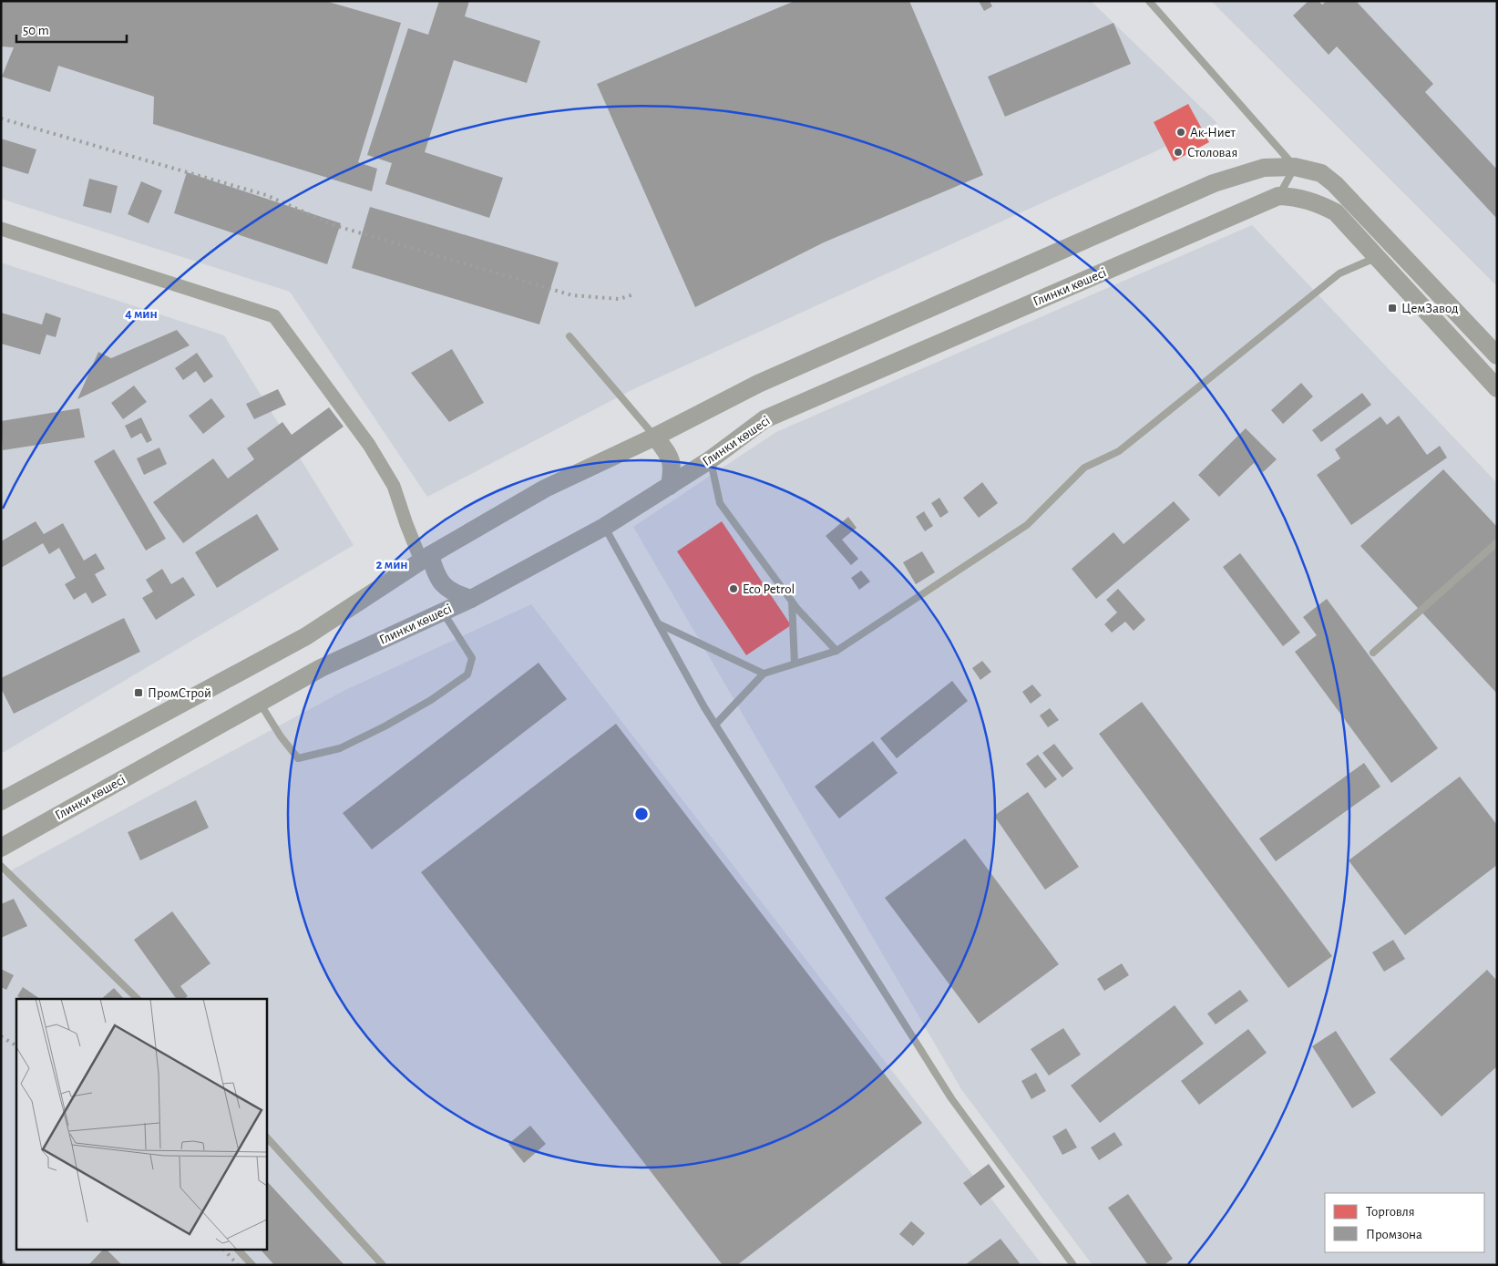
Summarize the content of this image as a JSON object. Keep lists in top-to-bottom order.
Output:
{
  "streets": {
    "main road": ["Глинки көшесі"]
  },
  "places": {
    "other": ["Ак-Ниет", "Столовая", "Eco Petrol"],
    "transit": ["ЦемЗавод", "ПромСтрой"]
  },
  "legend": ["Торговля", "Промзона"],
  "scale_bar": "50 m",
  "rings": ["4 мин", "2 мин"]
}
